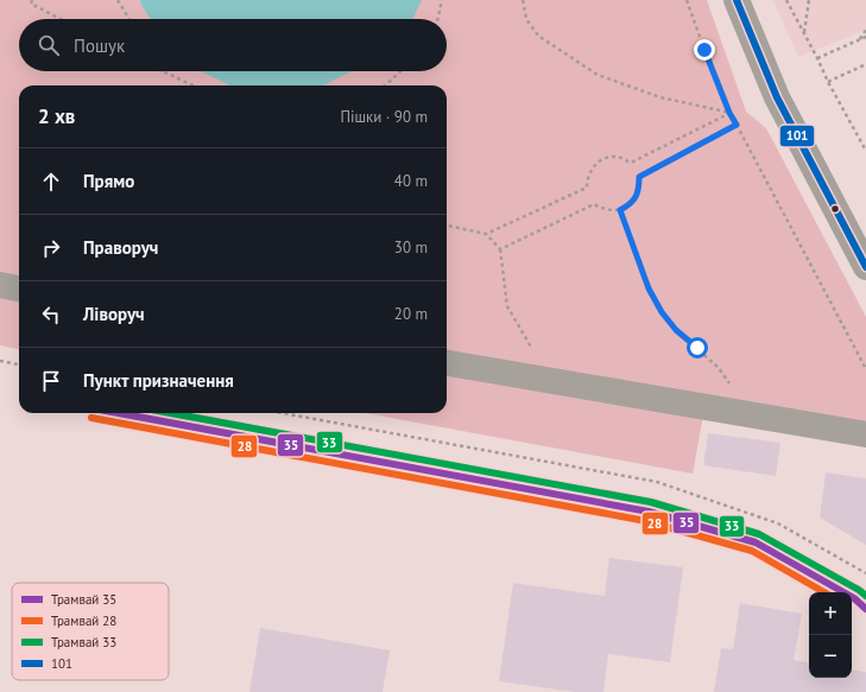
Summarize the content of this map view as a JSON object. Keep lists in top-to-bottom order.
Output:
{
  "lines": [
    "transit line 101",
    "tram line 35",
    "tram line 33",
    "tram line 28"
  ],
  "legend": [
    "Трамвай 35",
    "Трамвай 28",
    "Трамвай 33",
    "101"
  ],
  "page": {
    "search": "Пошук",
    "heading": ["2 хв", "Пішки · 90 m"],
    "list": [
      ["Прямо", "40 m"],
      ["Праворуч", "30 m"],
      ["Ліворуч", "20 m"],
      "Пункт призначення"
    ],
    "map_buttons": ["+", "−"]
  }
}
